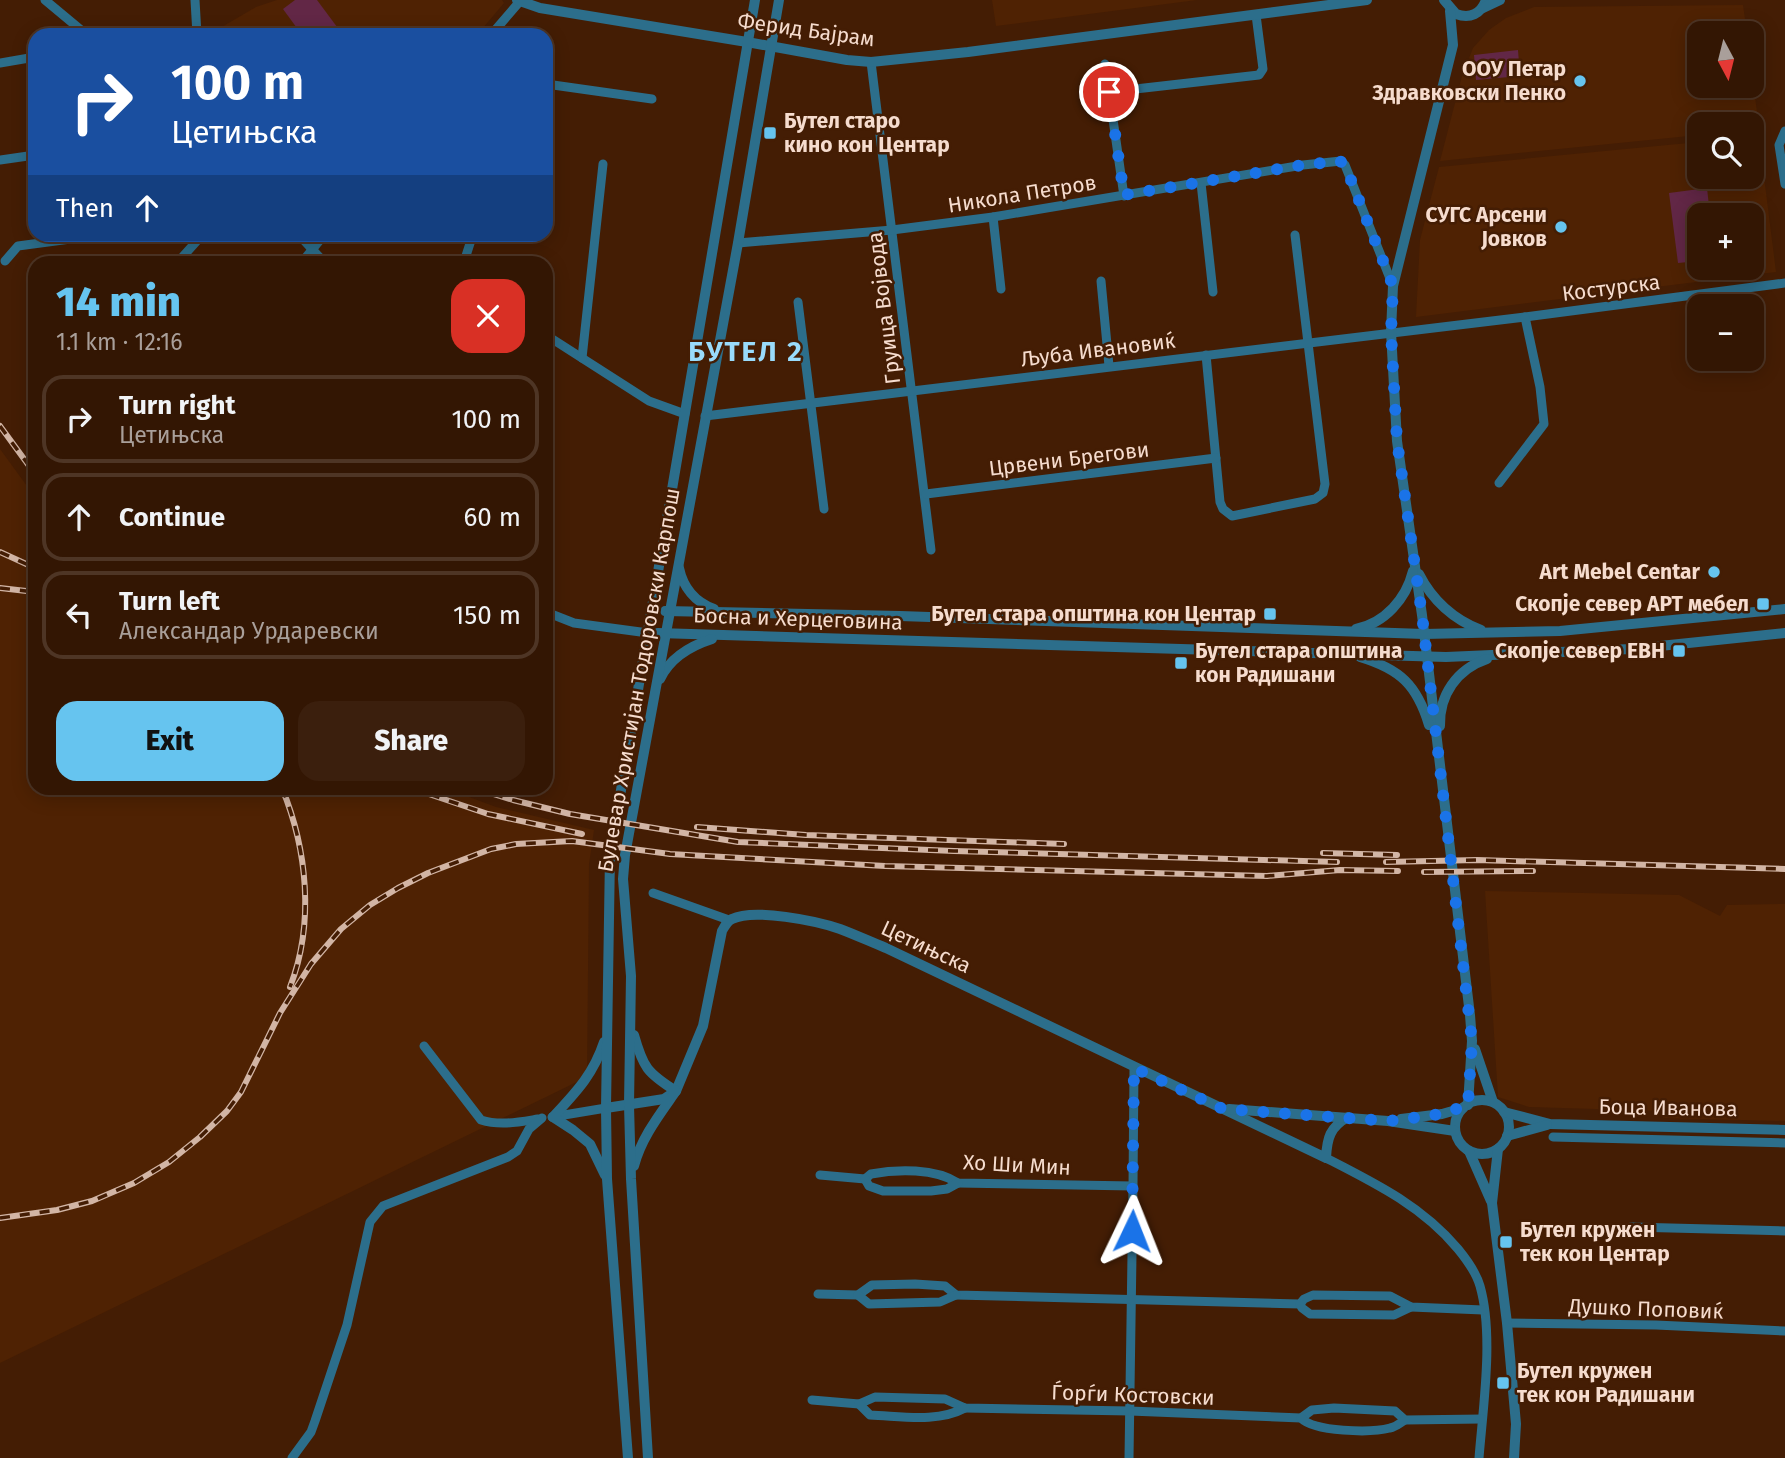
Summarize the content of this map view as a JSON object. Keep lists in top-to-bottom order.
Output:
{
  "streets": {
    "street": [
      "Ферид Бајрам",
      "Никола Петров",
      "Костурска",
      "Груица Војвода",
      "Љуба Ивановиќ",
      "Црвени Брегови",
      "Босна и Херцеговина",
      "Булевар Христијан Тодоровски Карпош",
      "Цетињска",
      "Боца Иванова",
      "Хо Ши Мин",
      "Душко Поповиќ",
      "Ѓoрѓи Костовски"
    ]
  },
  "crossings": [
    ["Ферид Бајрам", "Груица Војвода"],
    ["Ферид Бајрам", "Булевар Христијан Тодоровски Карпош"],
    ["Никола Петров", "Груица Војвода"],
    ["Никола Петров", "Булевар Христијан Тодоровски Карпош"],
    ["Костурска", "Љуба Ивановиќ"],
    ["Груица Војвода", "Љуба Ивановиќ"],
    ["Груица Војвода", "Црвени Брегови"],
    ["Љуба Ивановиќ", "Булевар Христијан Тодоровски Карпош"],
    ["Босна и Херцеговина", "Булевар Христијан Тодоровски Карпош"]
  ],
  "districts": ["БУТЕЛ 2"],
  "places": {
    "other": ["ООУ Петар Здравковски Пенко", "СУГС Арсени Јовков", "Art Mebel Centar"],
    "transit": [
      "Бутел старо кино кон Центар",
      "Скопје север АРТ мебел",
      "Бутел стара општина кон Центар",
      "Скопје север ЕВН",
      "Бутел стара општина кон Радишани",
      "Бутел кружен тек кон Центар",
      "Бутел кружен тек кон Радишани"
    ]
  },
  "north": "bottom",
  "page": {
    "map_buttons": ["+", "−"],
    "turn": ["100 m", "Цетињска"],
    "then": "Then",
    "heading": ["14 min", "1.1 km · 12:16"],
    "list": [
      {
        "name": "Turn right",
        "note": "Цетињска",
        "value": "100 m"
      },
      {
        "name": "Continue",
        "value": "60 m"
      },
      {
        "name": "Turn left",
        "note": "Александар Урдаревски",
        "value": "150 m"
      }
    ],
    "buttons": ["Exit", "Share"]
  }
}
